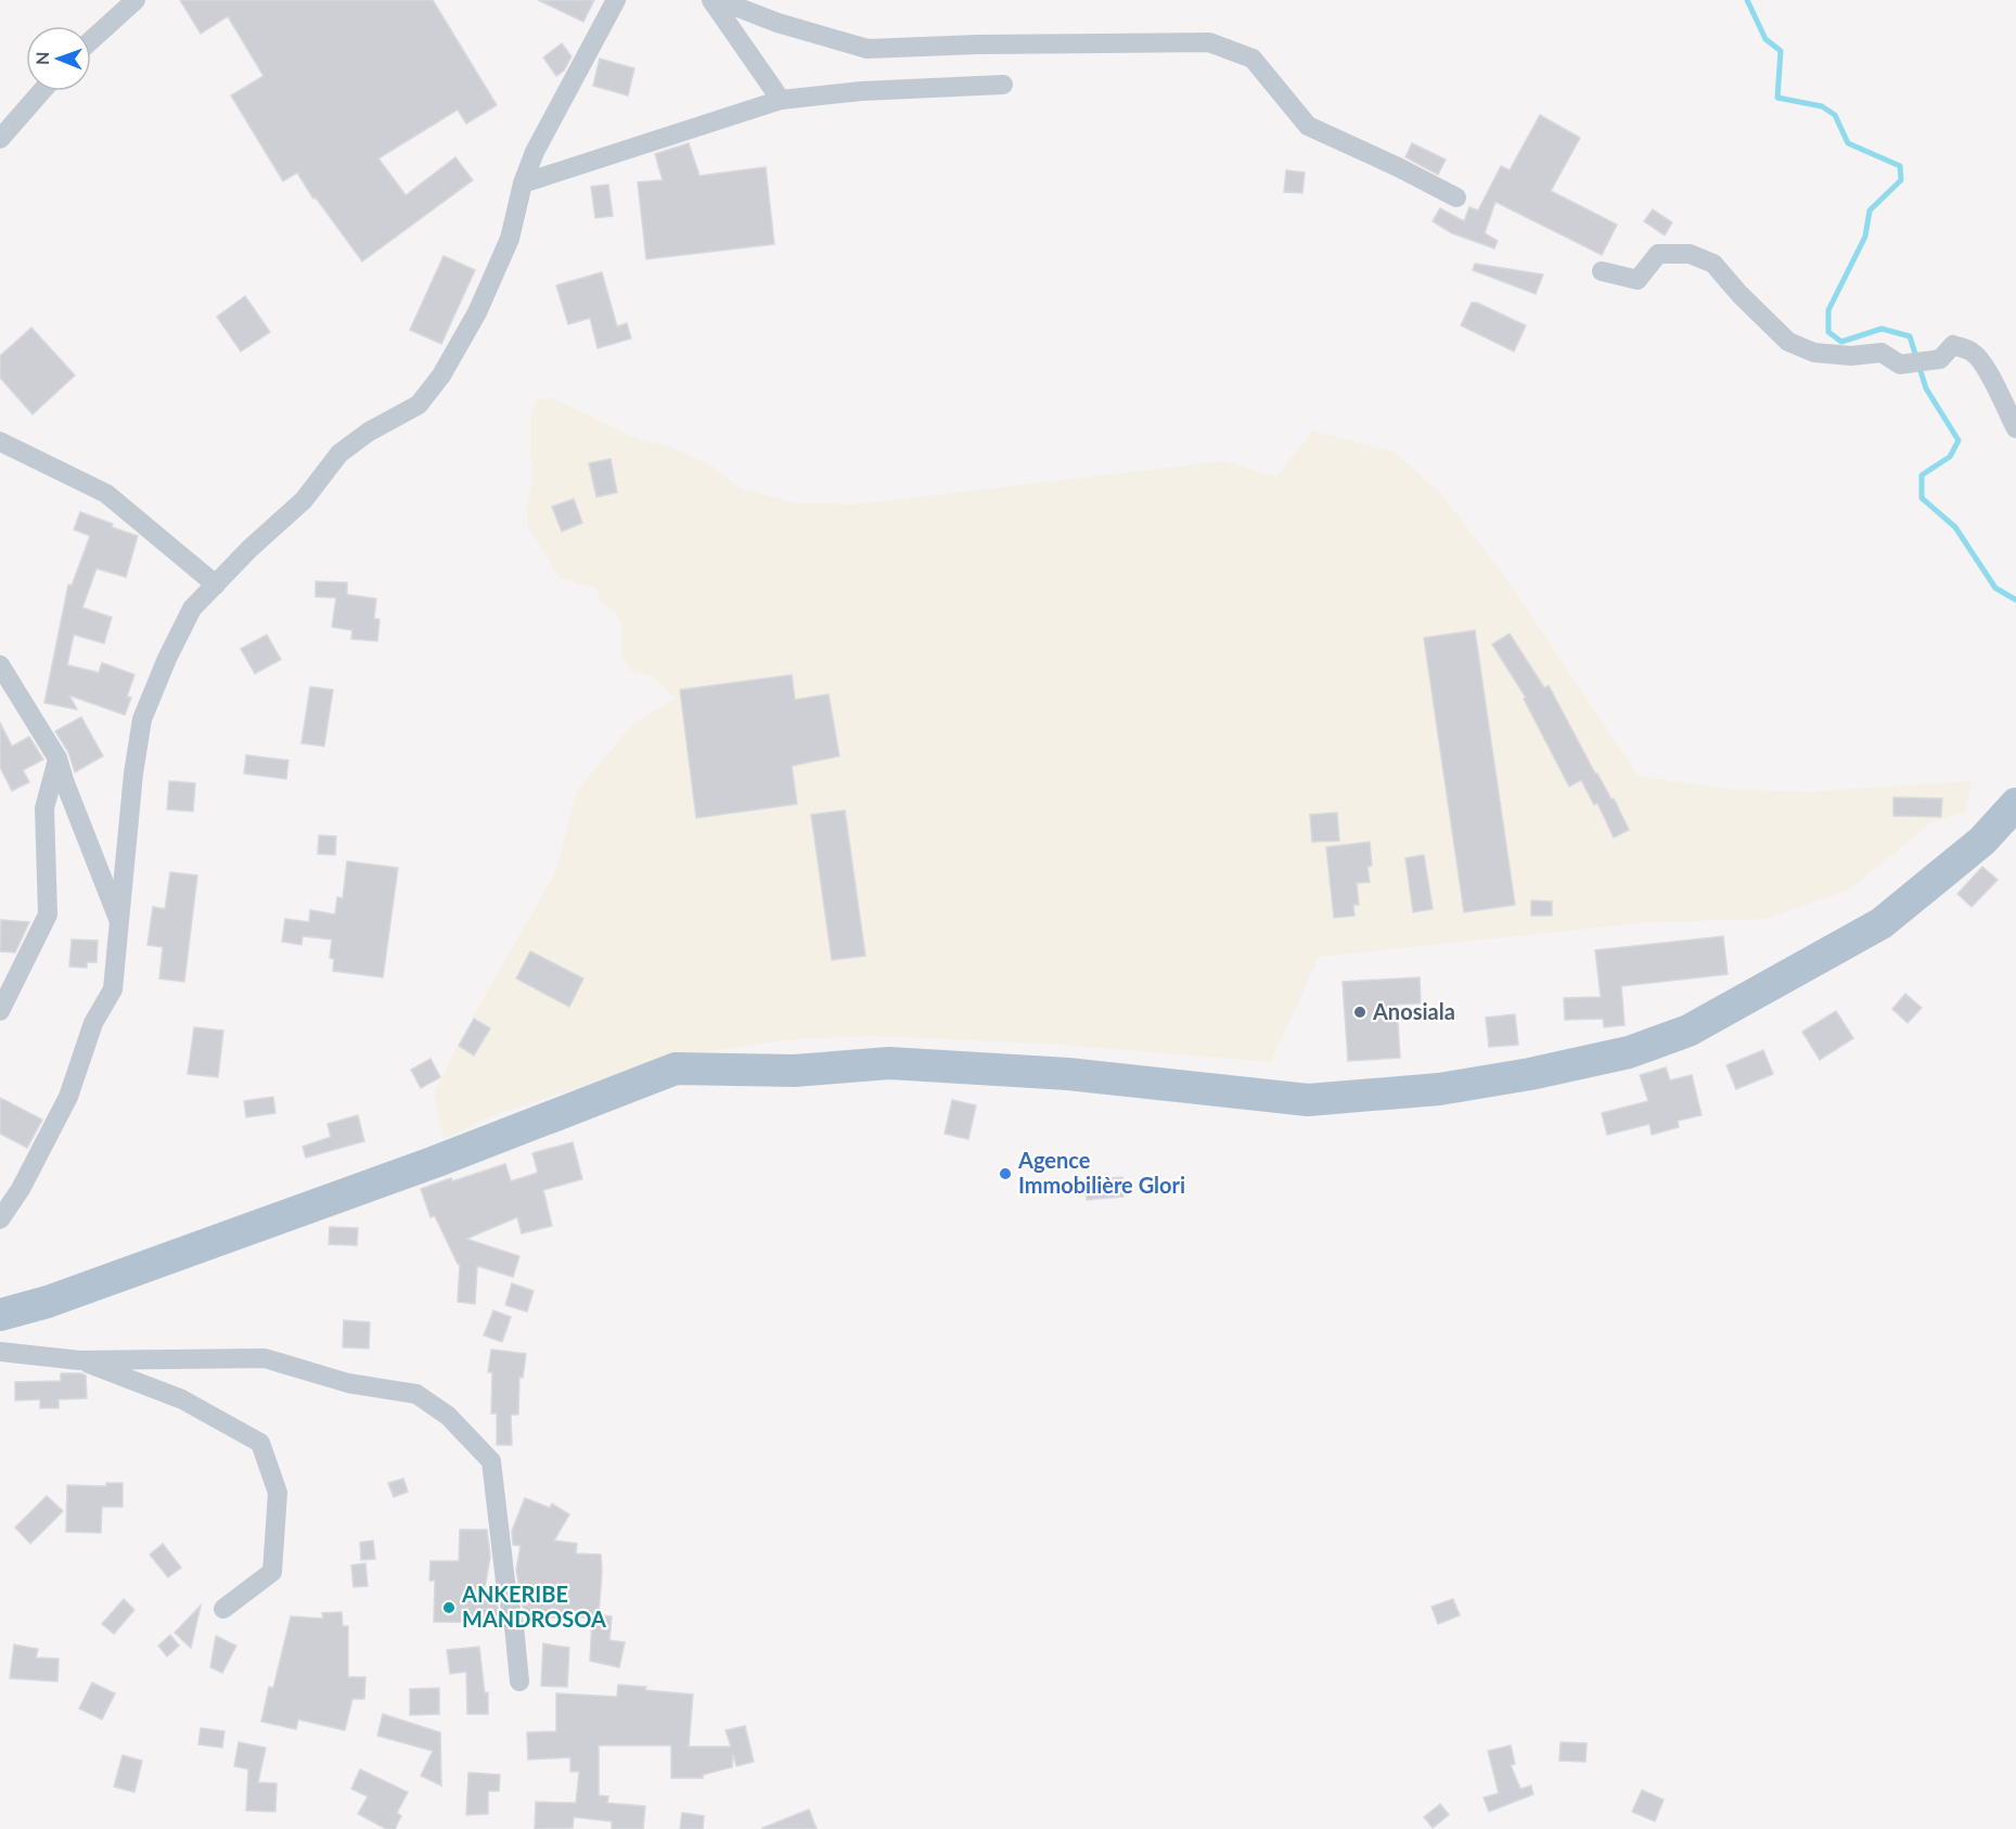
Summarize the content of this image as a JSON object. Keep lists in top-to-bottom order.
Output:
{
  "places": ["Anosiala", "Agence Immobilière Glori", "ANKERIBE MANDROSOA"],
  "north": "left"
}
